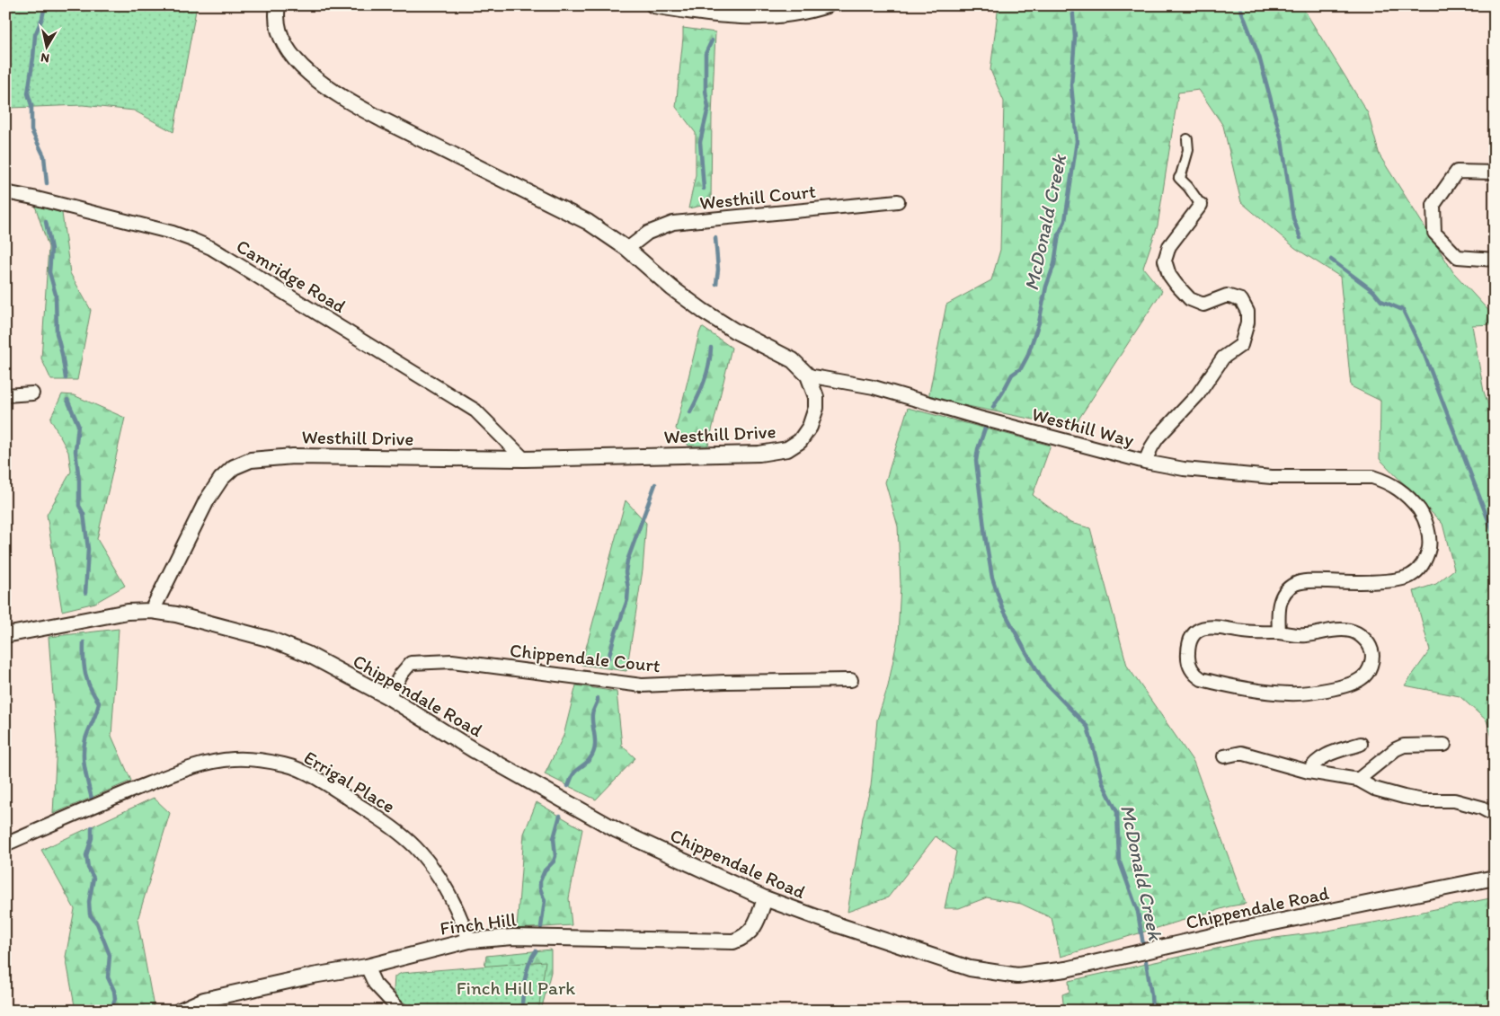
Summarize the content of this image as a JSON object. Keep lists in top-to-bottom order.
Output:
{
  "streets": {
    "street": [
      "Westhill Court",
      "Camridge Road",
      "Westhill Way",
      "Westhill Drive",
      "Chippendale Court",
      "Chippendale Road",
      "Errigal Place",
      "Finch Hill"
    ]
  },
  "crossings": [
    ["Camridge Road", "Westhill Drive"],
    ["Westhill Way", "Westhill Drive"],
    ["Westhill Drive", "Chippendale Road"],
    ["Chippendale Court", "Chippendale Road"],
    ["Chippendale Road", "Finch Hill"],
    ["Errigal Place", "Finch Hill"]
  ],
  "water": ["McDonald Creek"],
  "parks": ["Finch Hill Park"],
  "north": "bottom"
}
